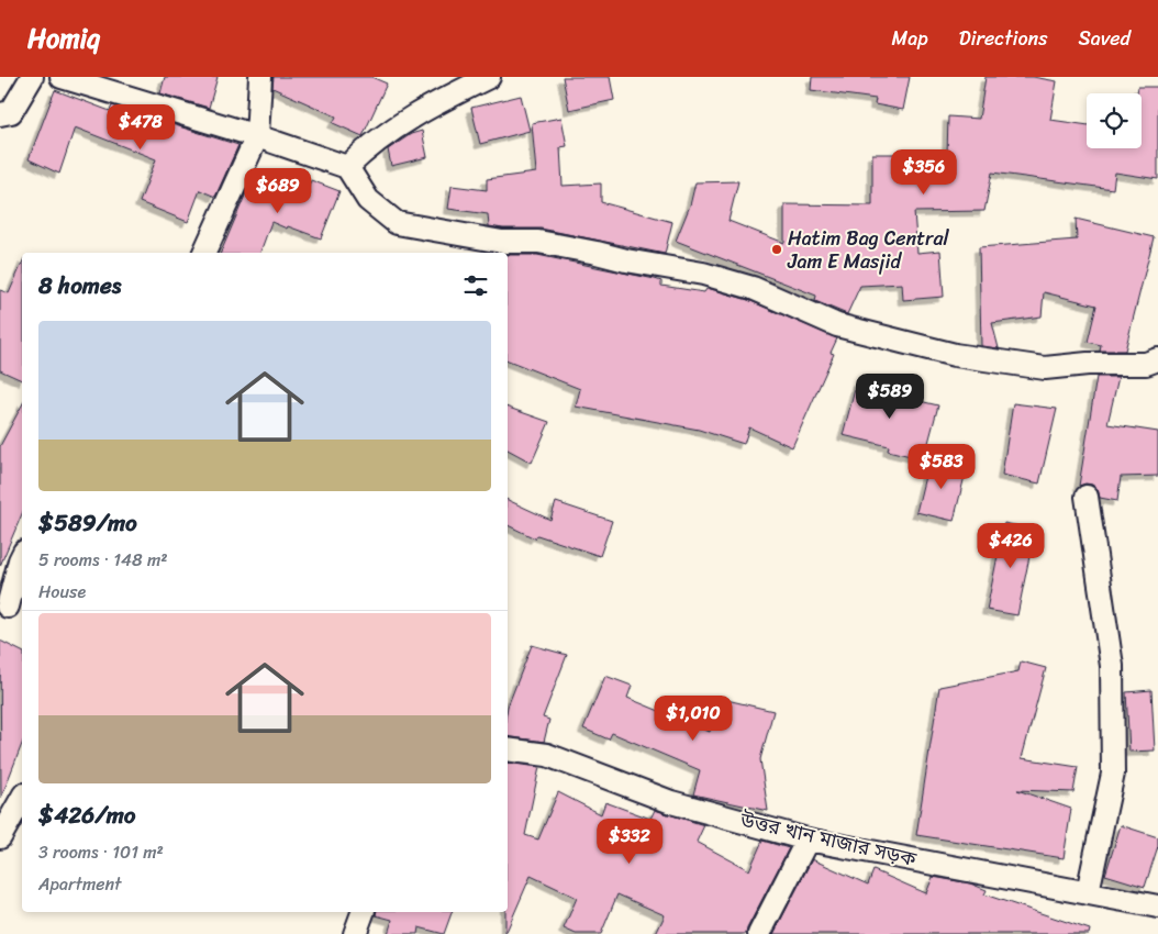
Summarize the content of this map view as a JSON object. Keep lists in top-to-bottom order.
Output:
{
  "streets": {
    "street": ["উত্তর খান মাজার সড়ক"]
  },
  "places": ["Hatim Bag Central Jam E Masjid"],
  "page": {
    "header": "Homiq",
    "nav": ["Map", "Directions", "Saved"],
    "price": [
      "$478",
      "$356",
      "$689",
      "$589",
      "$583",
      "$426",
      "$1,010",
      "$332"
    ],
    "heading": "8 homes",
    "list": [
      {
        "name": "$589/mo",
        "note": "5 rooms · 148 m² · House"
      },
      {
        "name": "$426/mo",
        "note": "3 rooms · 101 m² · Apartment"
      }
    ]
  }
}
